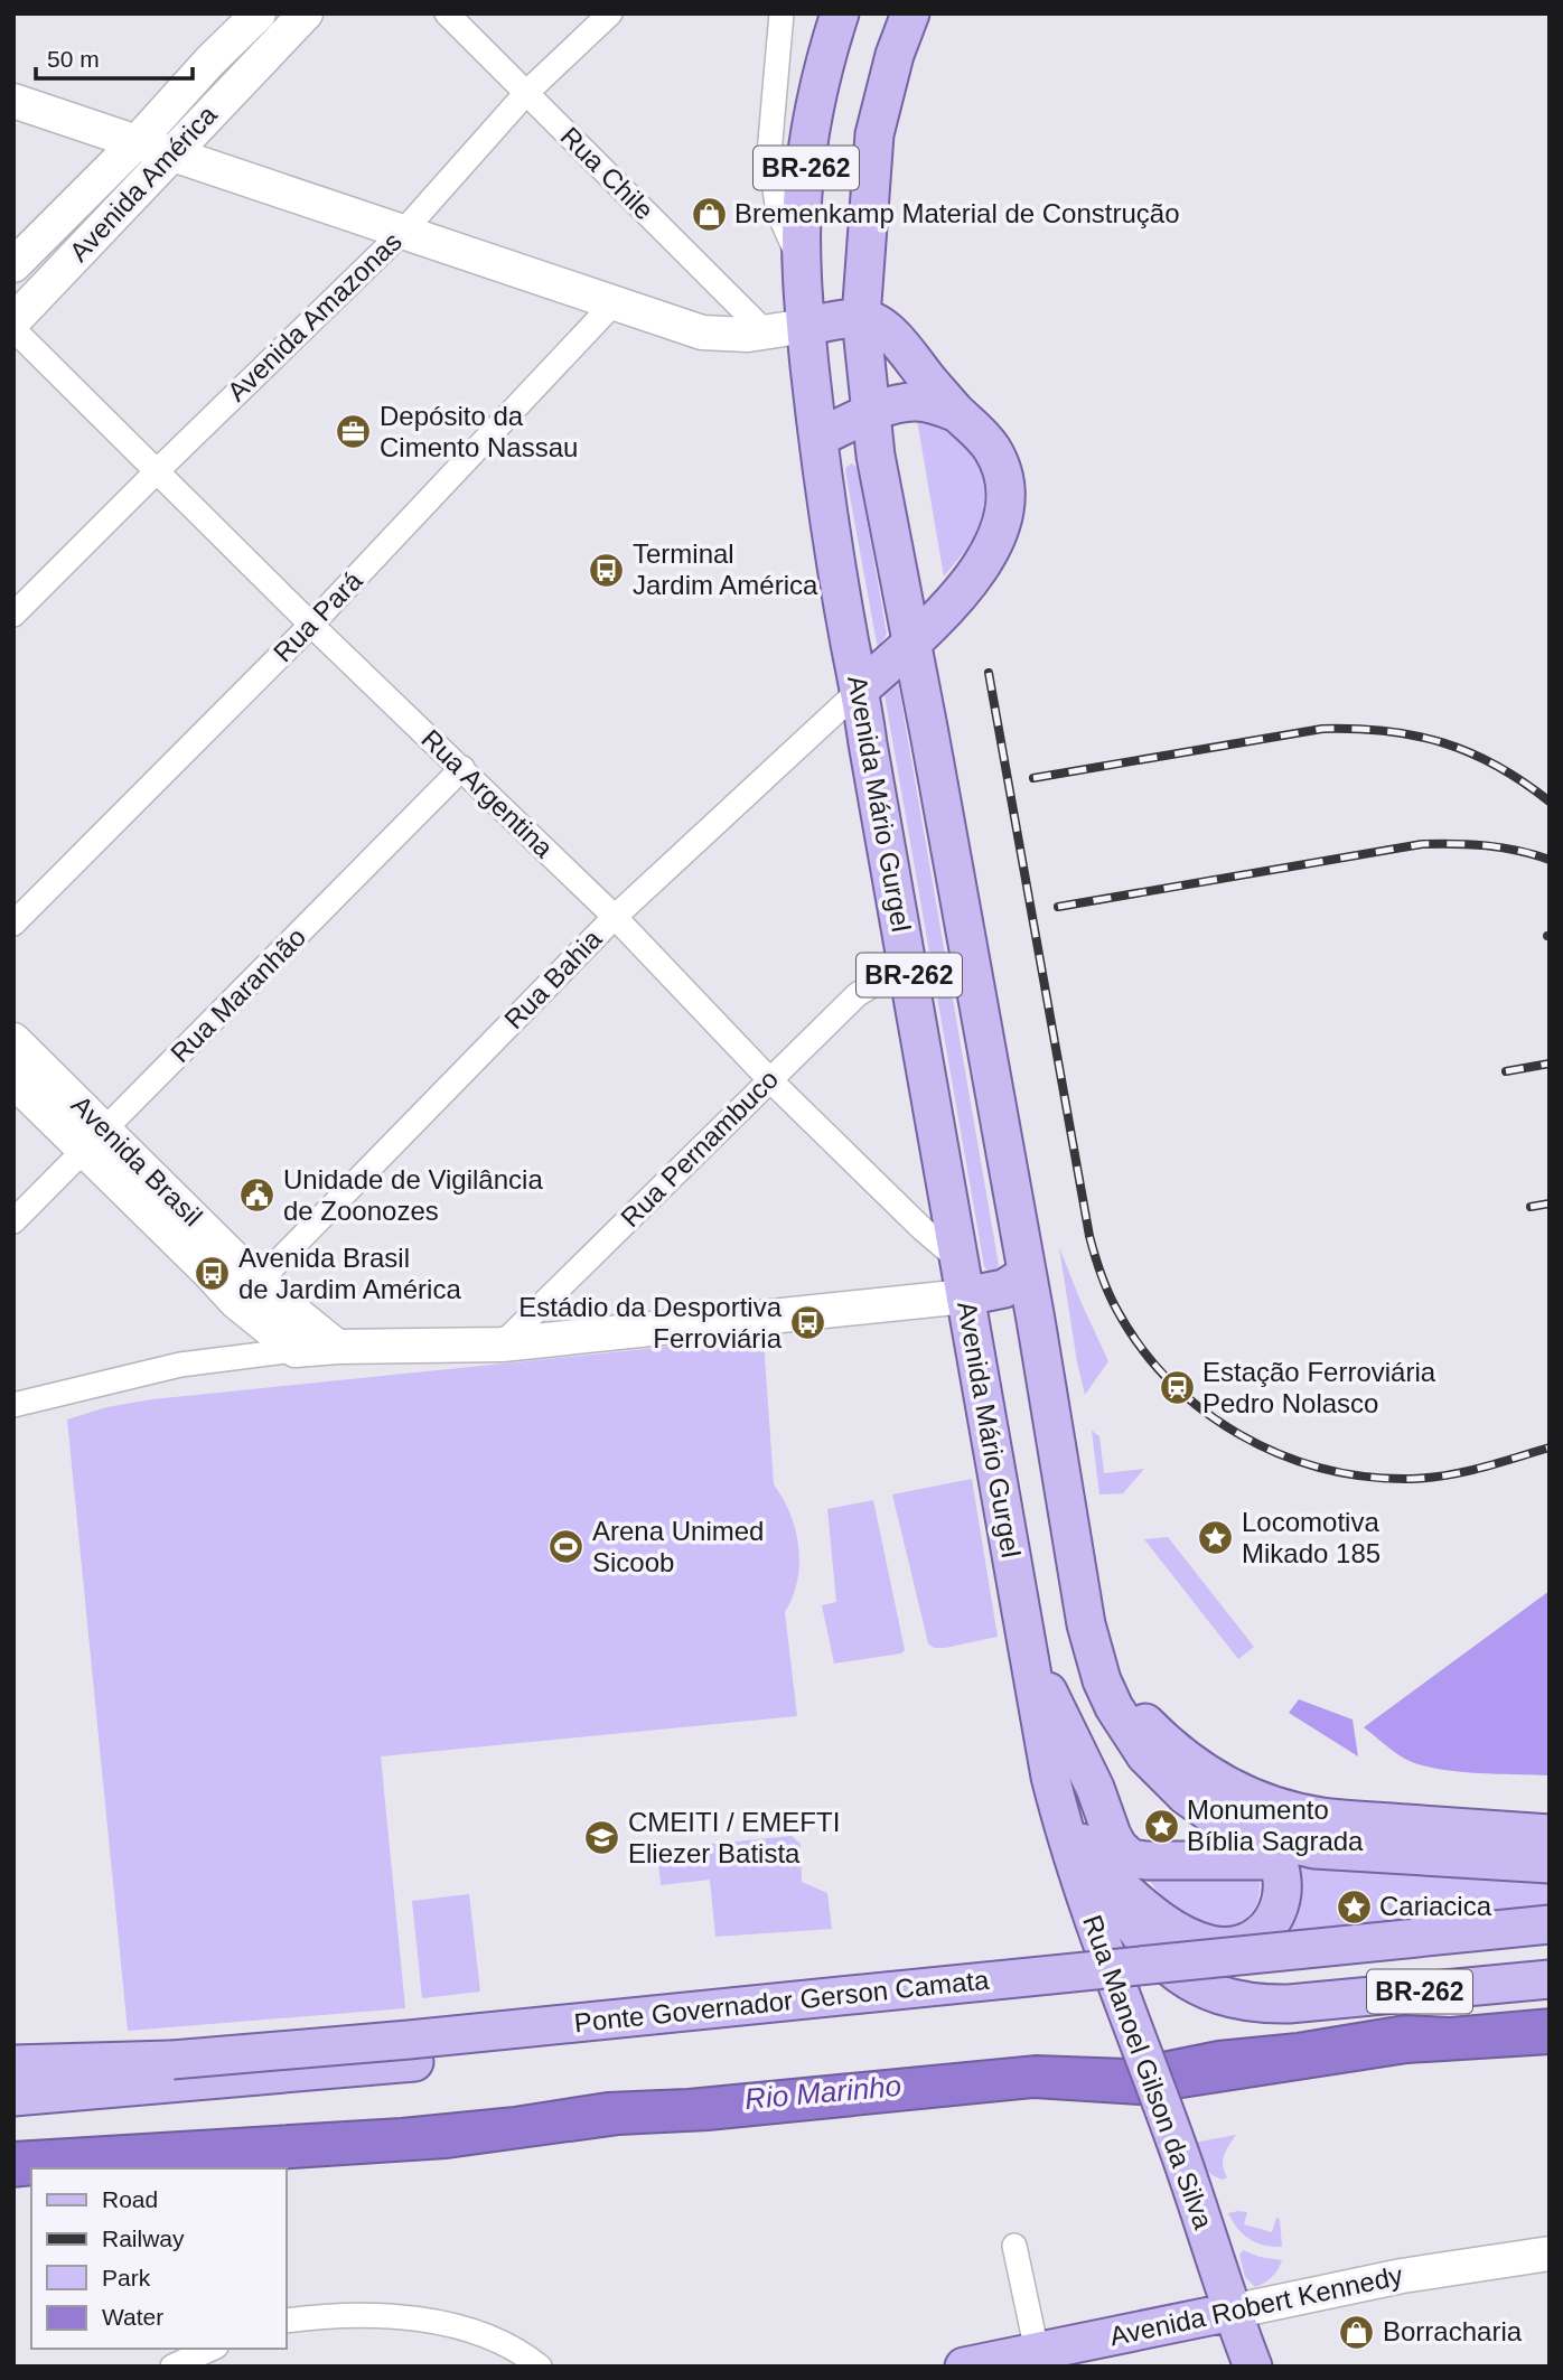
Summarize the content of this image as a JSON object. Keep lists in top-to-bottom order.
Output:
{
  "streets": {
    "main road": [
      "BR-262",
      "Avenida Mário Gurgel",
      "Ponte Governador Gerson Camata",
      "Rua Manoel Gilson da Silva",
      "Avenida Robert Kennedy"
    ],
    "street": [
      "Rua Chile",
      "Avenida América",
      "Avenida Amazonas",
      "Rua Pará",
      "Rua Argentina",
      "Rua Bahia",
      "Rua Maranhão",
      "Rua Pernambuco",
      "Avenida Brasil"
    ]
  },
  "crossings": [
    ["BR-262", "Avenida Mário Gurgel"],
    ["BR-262", "Rua Manoel Gilson da Silva"],
    ["Rua Chile", "Avenida Amazonas"],
    ["Avenida Amazonas", "Rua Argentina"],
    ["Rua Pará", "Rua Argentina"],
    ["Rua Argentina", "Avenida Mário Gurgel"],
    ["Rua Argentina", "Rua Bahia"],
    ["Rua Argentina", "Rua Maranhão"],
    ["Rua Argentina", "Rua Pernambuco"],
    ["Avenida Mário Gurgel", "Rua Bahia"],
    ["Avenida Mário Gurgel", "Rua Pernambuco"],
    ["Avenida Mário Gurgel", "Rua Manoel Gilson da Silva"],
    ["Rua Bahia", "Avenida Brasil"],
    ["Rua Maranhão", "Avenida Brasil"],
    ["Rua Manoel Gilson da Silva", "Avenida Robert Kennedy"]
  ],
  "water": ["Rio Marinho"],
  "places": {
    "shop": ["Bremenkamp Material de Construção", "Borracharia"],
    "office": ["Depósito da Cimento Nassau"],
    "bus stop": ["Terminal Jardim América", "Avenida Brasil de Jardim América", "Estádio da Desportiva Ferroviária"],
    "public building": ["Unidade de Vigilância de Zoonozes"],
    "station": ["Estação Ferroviária Pedro Nolasco"],
    "place": ["Locomotiva Mikado 185", "Monumento Bíblia Sagrada", "Cariacica"],
    "sports": ["Arena Unimed Sicoob"],
    "school or university": ["CMEITI / EMEFTI Eliezer Batista"]
  },
  "legend": [
    "Road",
    "Railway",
    "Park",
    "Water"
  ],
  "scale_bar": "50 m"
}
